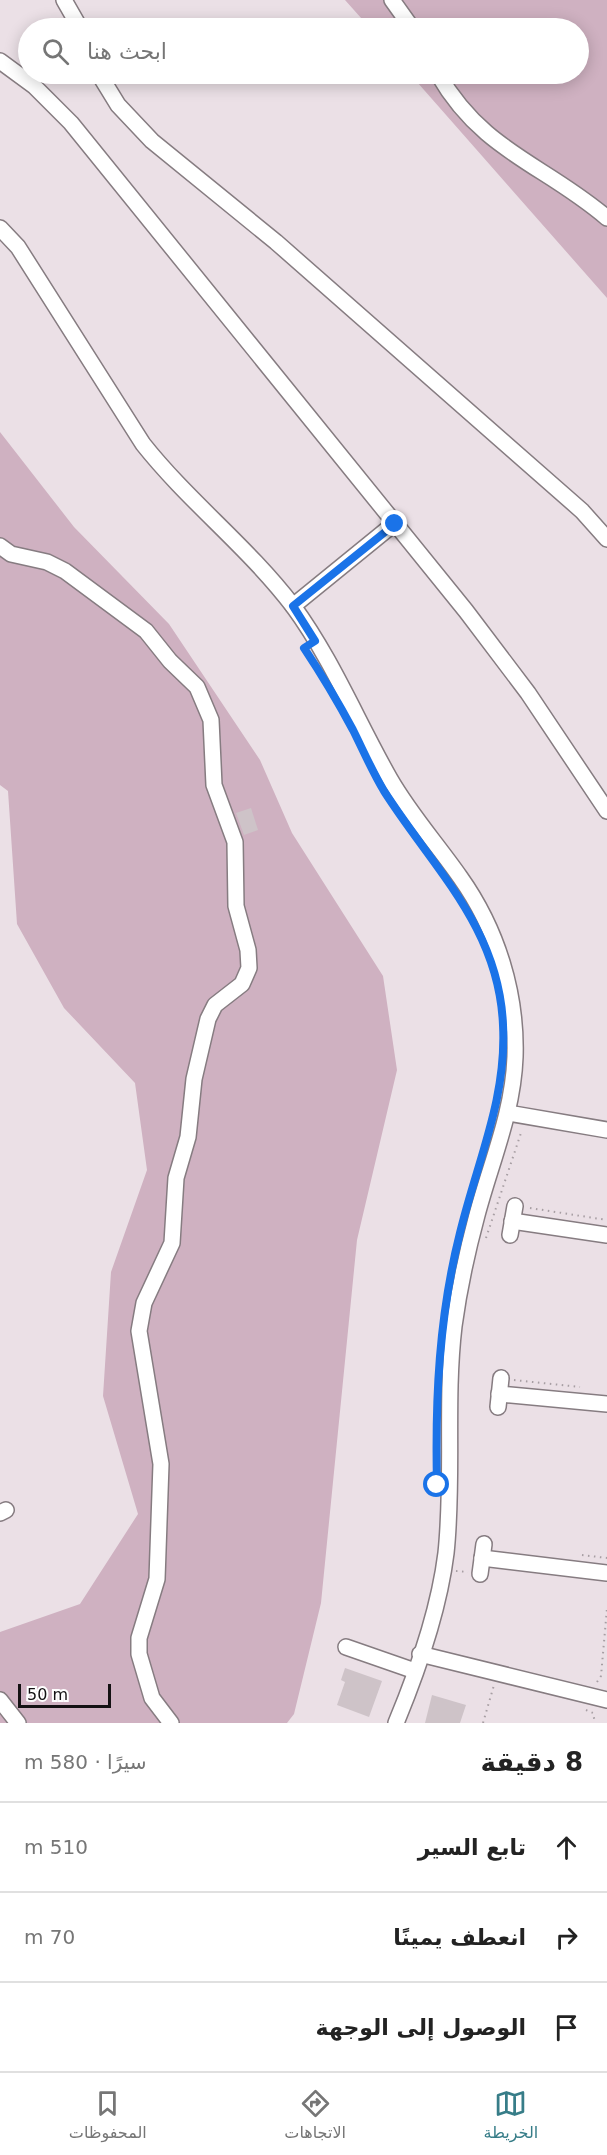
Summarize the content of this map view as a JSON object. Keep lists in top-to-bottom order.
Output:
{
  "scale_bar": "50 m",
  "page": {
    "search": "ابحث هنا",
    "scale": "50 m",
    "heading": ["8 دقيقة", "سيرًا · 580 m"],
    "list": [
      ["تابع السير", "510 m"],
      ["انعطف يمينًا", "70 m"],
      "الوصول إلى الوجهة"
    ],
    "nav": ["الخريطة", "الاتجاهات", "المحفوظات"]
  }
}
